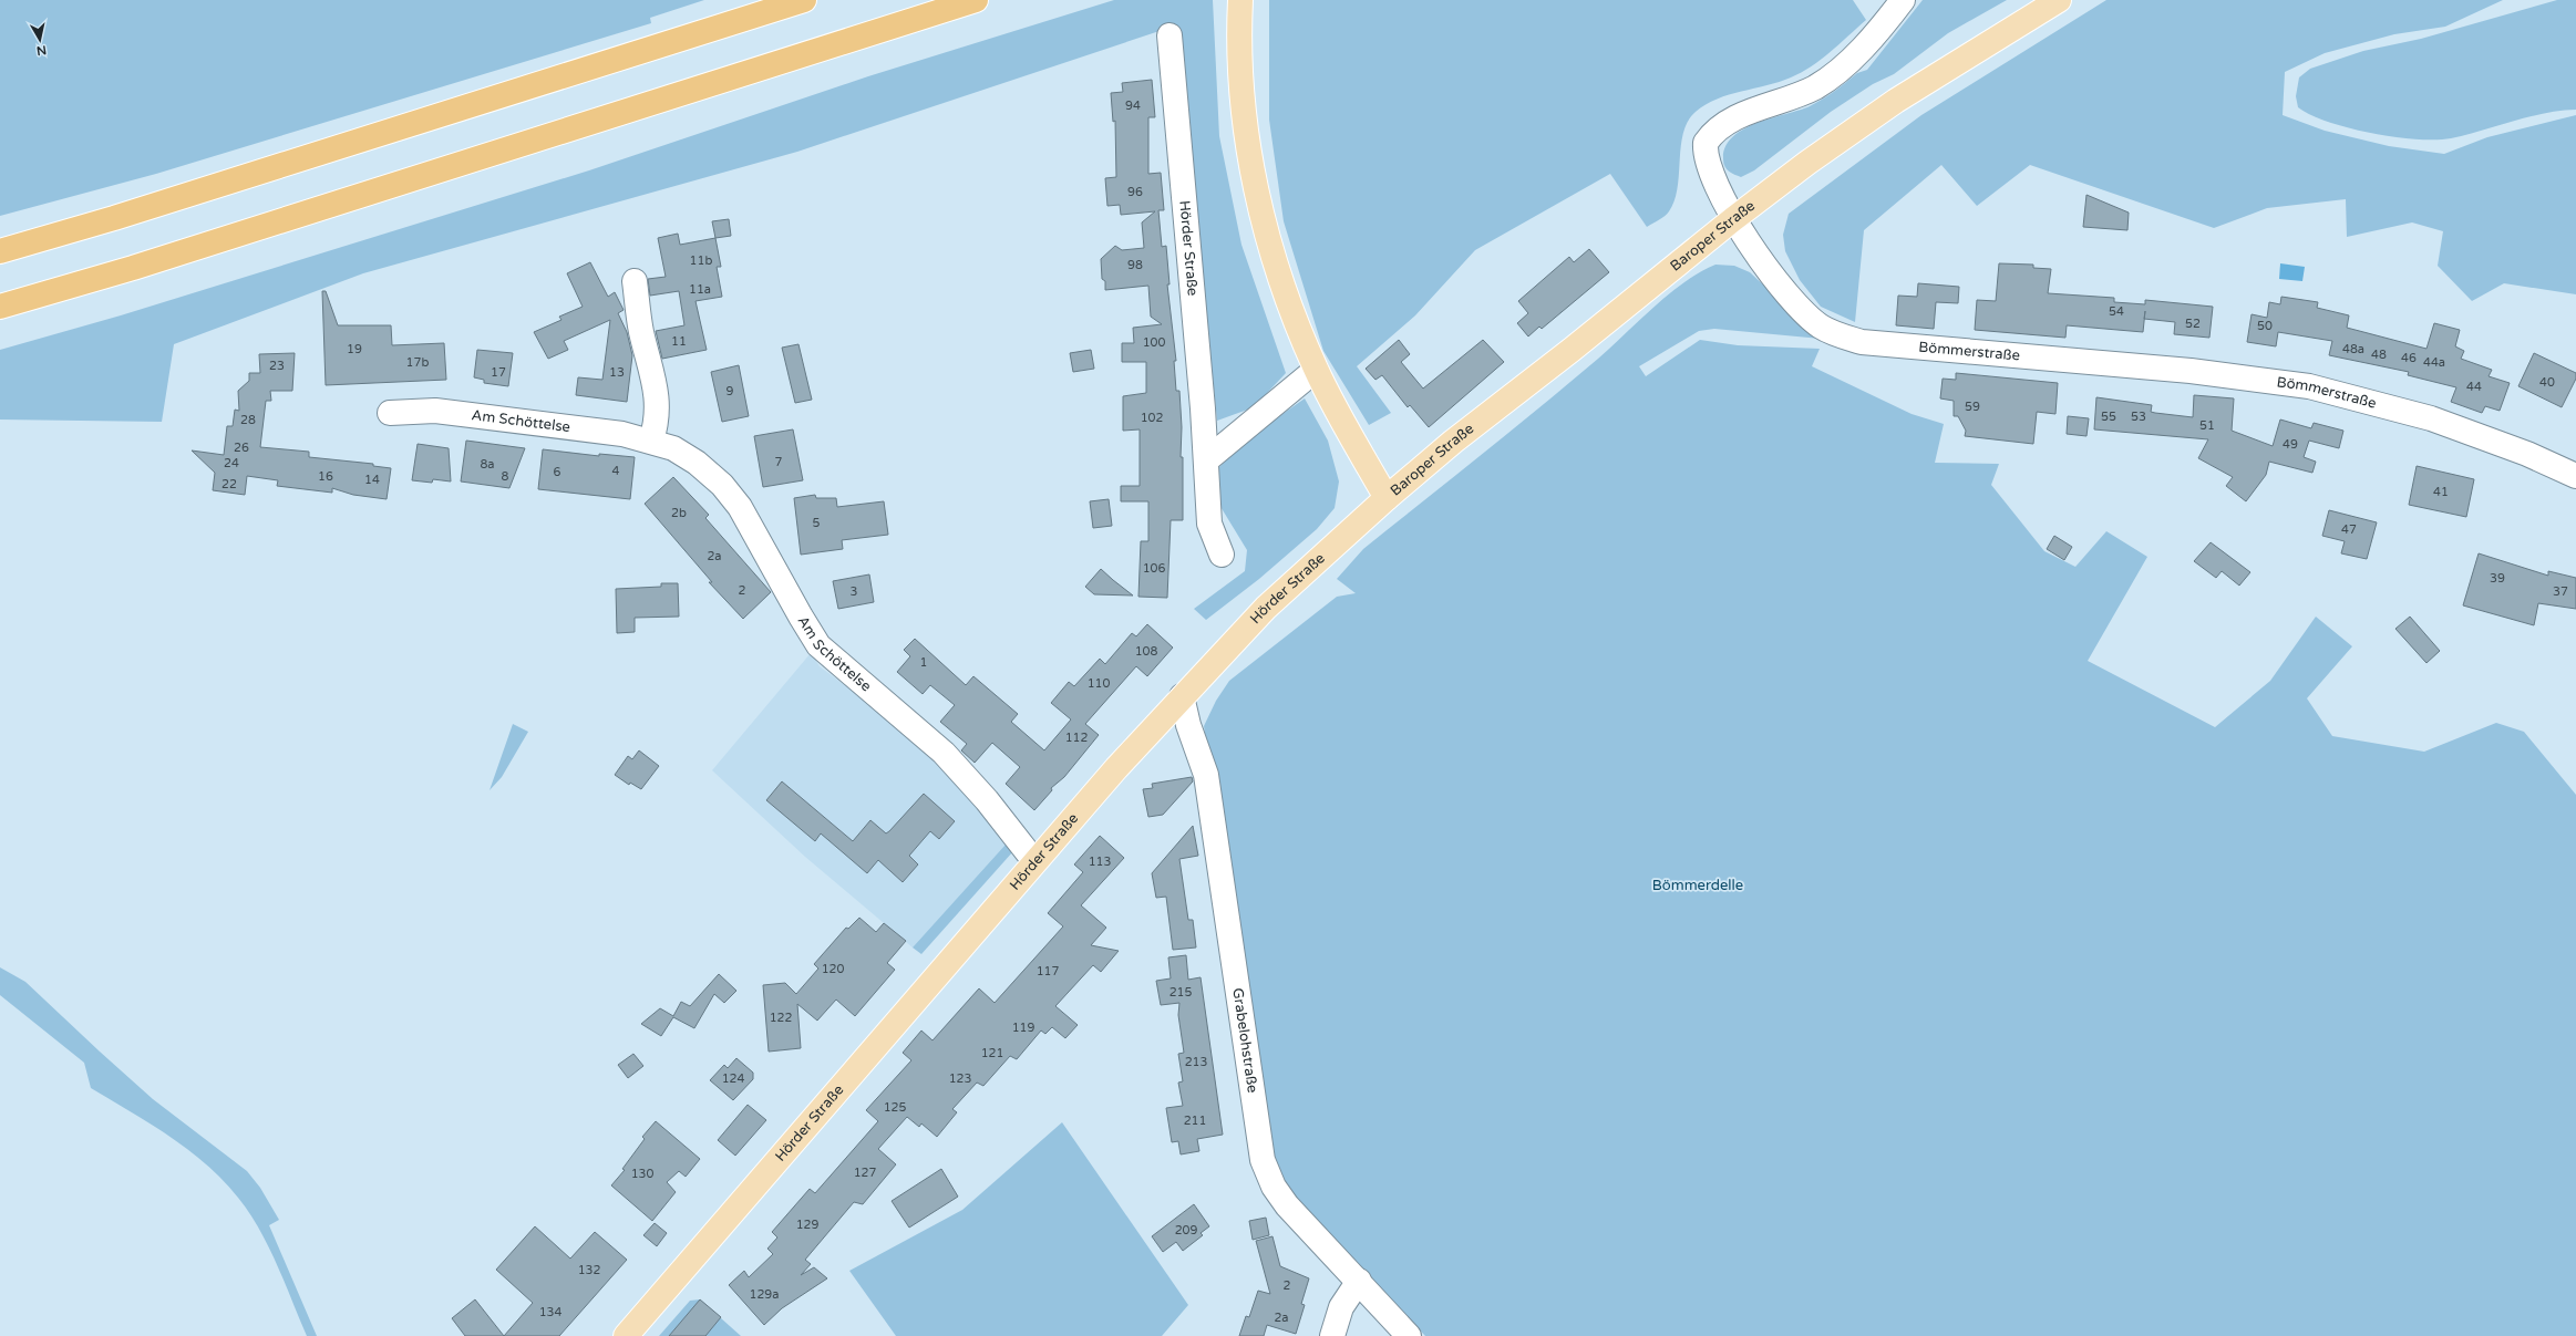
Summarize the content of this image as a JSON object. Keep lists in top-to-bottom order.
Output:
{
  "streets": {
    "main road": ["Baroper Straße", "Hörder Straße"],
    "street": ["Bömmerstraße", "Am Schöttelse", "Grabelohstraße"]
  },
  "crossings": [
    ["Baroper Straße", "Hörder Straße"],
    ["Baroper Straße", "Bömmerstraße"],
    ["Hörder Straße", "Am Schöttelse"],
    ["Hörder Straße", "Grabelohstraße"]
  ],
  "parks": ["Bömmerdelle"],
  "house_numbers": [
    "94",
    "96",
    "11b",
    "98",
    "11a",
    "54",
    "52",
    "50",
    "11",
    "100",
    "19",
    "48a",
    "48",
    "46",
    "17b",
    "44a",
    "23",
    "17",
    "13",
    "40",
    "44",
    "9",
    "59",
    "55",
    "53",
    "102",
    "28",
    "51",
    "49",
    "26",
    "7",
    "24",
    "8a",
    "4",
    "6",
    "16",
    "8",
    "14",
    "22",
    "41",
    "2b",
    "5",
    "47",
    "2a",
    "106",
    "39",
    "2",
    "3",
    "37",
    "108",
    "1",
    "110",
    "112",
    "113",
    "120",
    "117",
    "215",
    "122",
    "119",
    "121",
    "213",
    "124",
    "123",
    "125",
    "211",
    "127",
    "130",
    "129",
    "209",
    "132",
    "2",
    "129a",
    "134",
    "2a"
  ],
  "north": "bottom"
}
